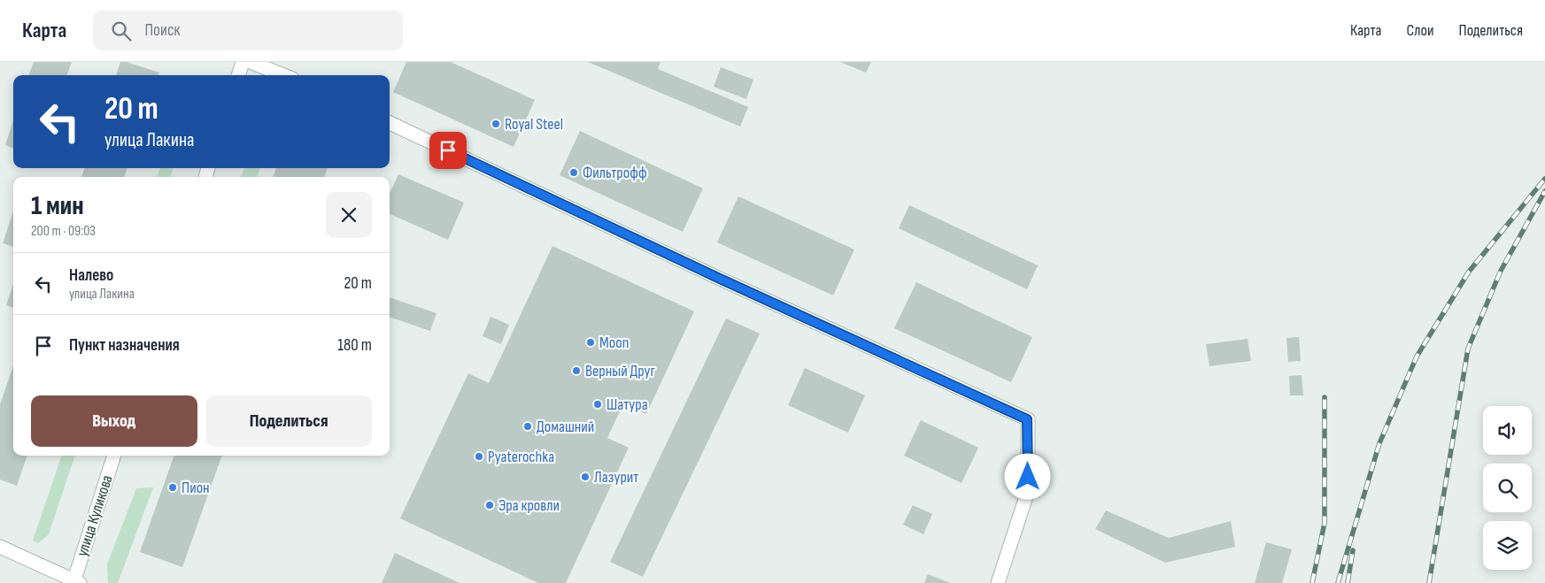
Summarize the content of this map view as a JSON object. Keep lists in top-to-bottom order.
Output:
{
  "streets": {
    "street": ["улица Куликова"]
  },
  "places": [
    "Royal Steel",
    "Фильтрофф",
    "Moon",
    "Верный Друг",
    "Шатура",
    "Домашний",
    "Pyaterochka",
    "Лазурит",
    "Пион",
    "Эра кровли"
  ],
  "page": {
    "header": "Карта",
    "search": "Поиск",
    "nav": ["Карта", "Слои", "Поделиться"],
    "turn": ["20 m", "улица Лакина"],
    "heading": ["1 мин", "200 m · 09:03"],
    "list": [
      {
        "name": "Налево",
        "note": "улица Лакина",
        "value": "20 m"
      },
      {
        "name": "Пункт назначения",
        "value": "180 m"
      }
    ],
    "buttons": ["Выход", "Поделиться"]
  }
}
